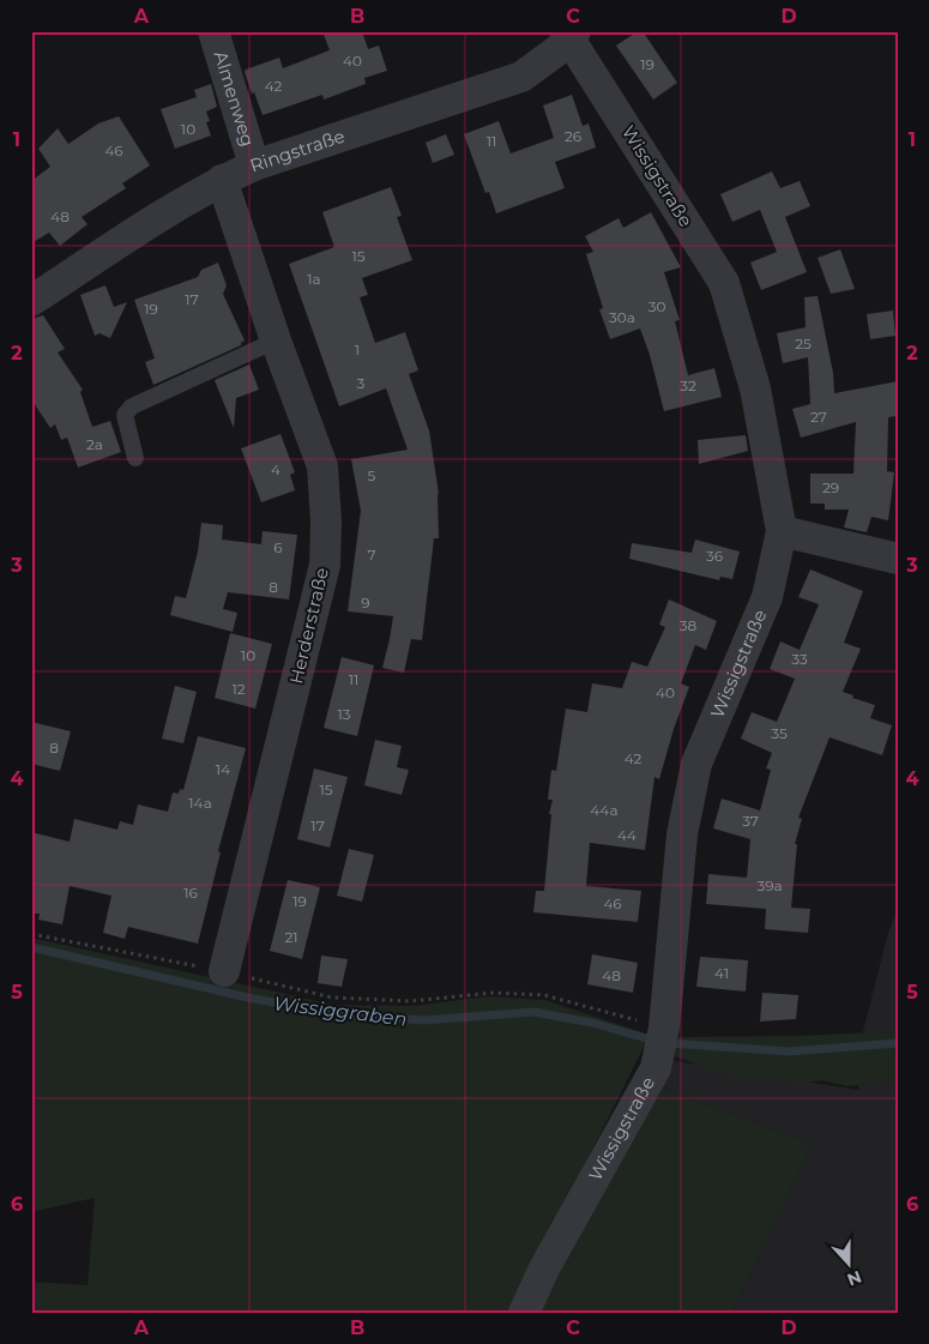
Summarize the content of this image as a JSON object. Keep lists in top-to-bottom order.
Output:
{
  "streets": {
    "street": [
      "Almenweg",
      "Ringstraße",
      "Wissigstraße",
      "Herderstraße"
    ]
  },
  "crossings": [
    ["Almenweg", "Ringstraße"],
    ["Ringstraße", "Wissigstraße"],
    ["Ringstraße", "Herderstraße"]
  ],
  "water": ["Wissiggraben"],
  "house_numbers": [
    "40",
    "19",
    "42",
    "10",
    "26",
    "11",
    "46",
    "48",
    "15",
    "1a",
    "17",
    "30",
    "19",
    "30a",
    "25",
    "1",
    "3",
    "32",
    "27",
    "2a",
    "4",
    "5",
    "29",
    "6",
    "7",
    "36",
    "8",
    "9",
    "38",
    "10",
    "33",
    "11",
    "12",
    "40",
    "13",
    "35",
    "8",
    "42",
    "14",
    "15",
    "14a",
    "44a",
    "37",
    "17",
    "44",
    "39a",
    "16",
    "19",
    "46",
    "21",
    "41",
    "48"
  ],
  "north": "bottom",
  "grid": {
    "columns": [
      "A",
      "B",
      "C",
      "D"
    ],
    "rows": [
      "1",
      "2",
      "3",
      "4",
      "5",
      "6"
    ]
  }
}
